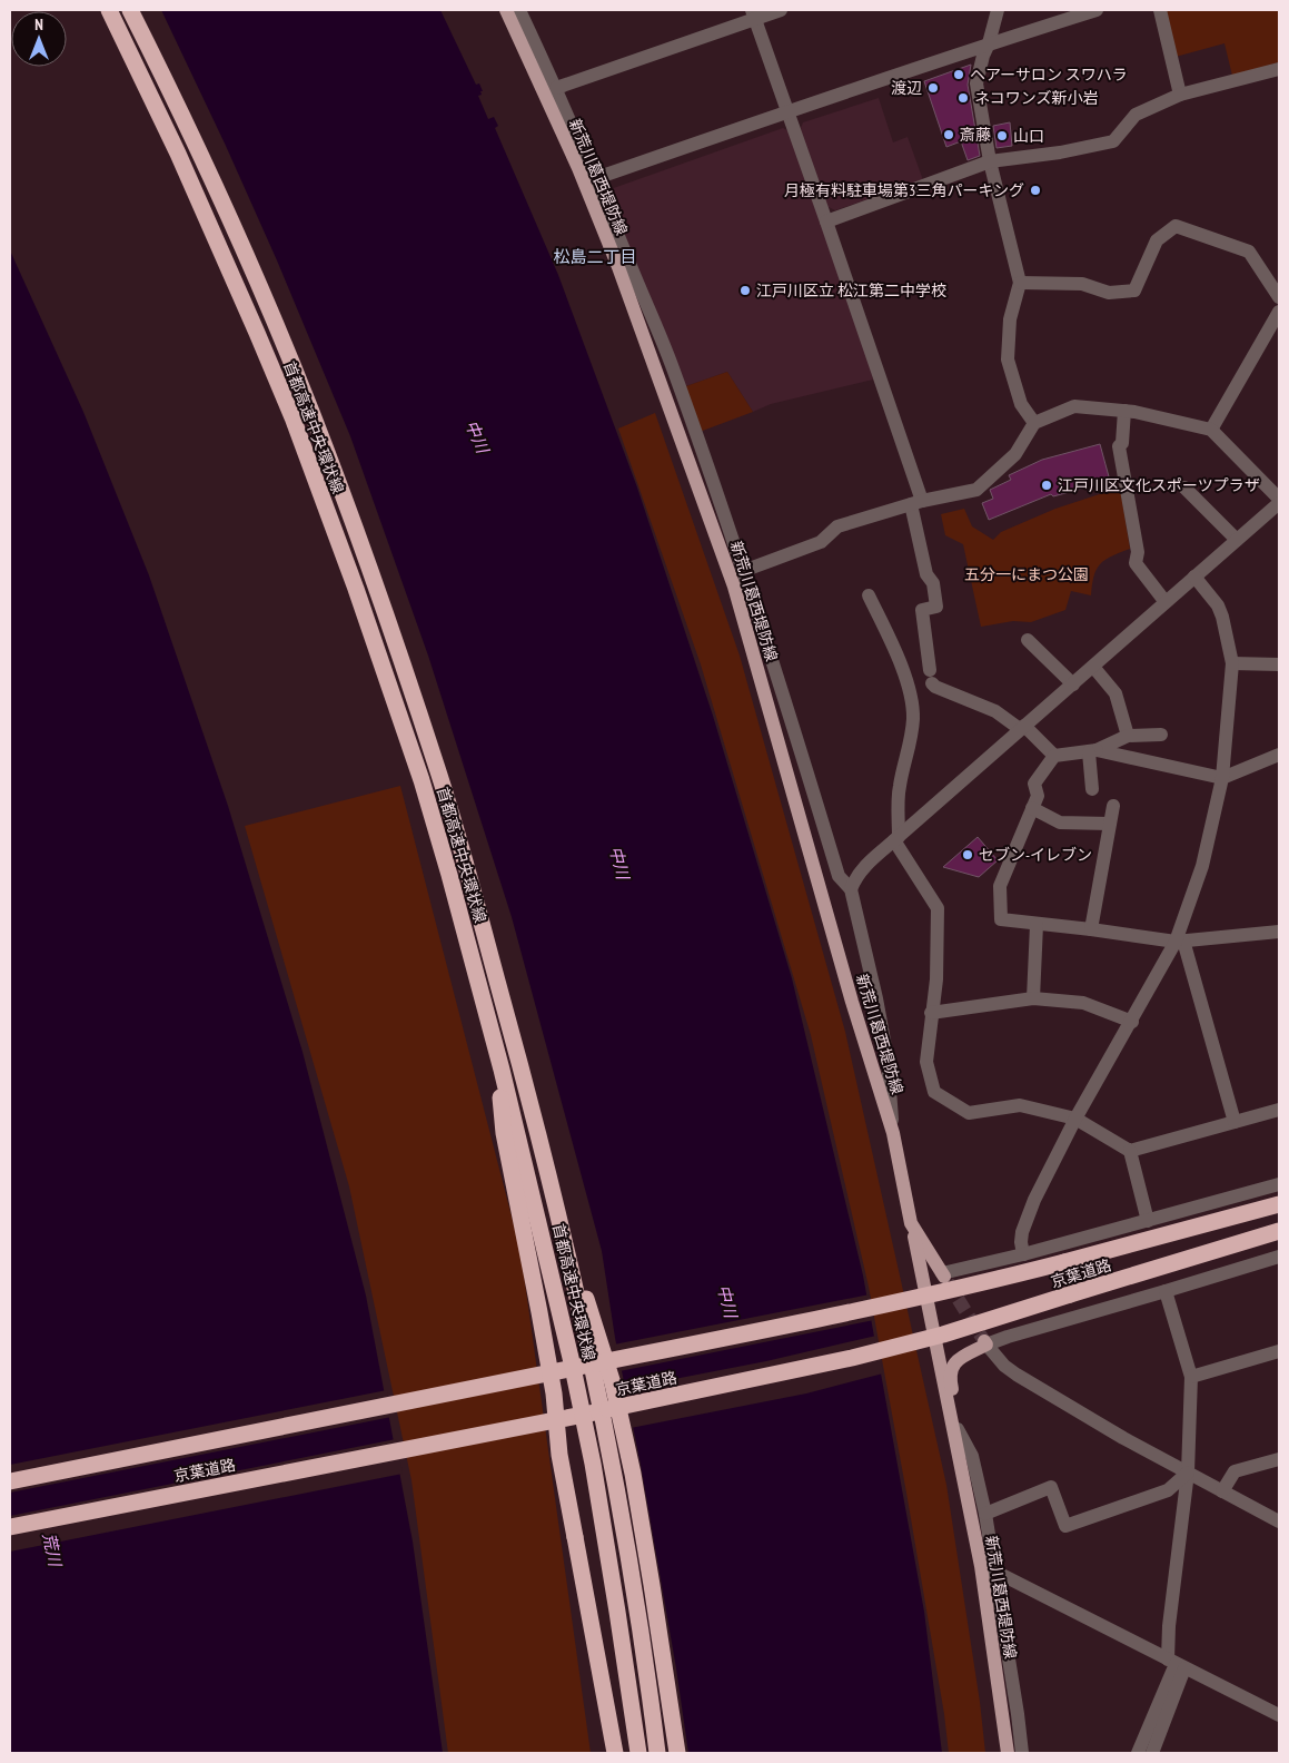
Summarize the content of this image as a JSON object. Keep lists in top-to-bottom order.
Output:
{
  "streets": {
    "highway": ["首都高速中央環状線", "京葉道路"],
    "main road": ["新荒川葛西堤防線"]
  },
  "districts": ["松島二丁目"],
  "water": ["中川", "荒川"],
  "parks": ["五分一にまつ公園"],
  "places": [
    "ヘアーサロン スワハラ",
    "渡辺",
    "ネコワンズ新小岩",
    "斎藤",
    "山口",
    "月極有料駐車場第3三角パーキング",
    "江戸川区立 松江第二中学校",
    "江戸川区文化スポーツプラザ",
    "セブン-イレブン"
  ],
  "north": "top"
}
